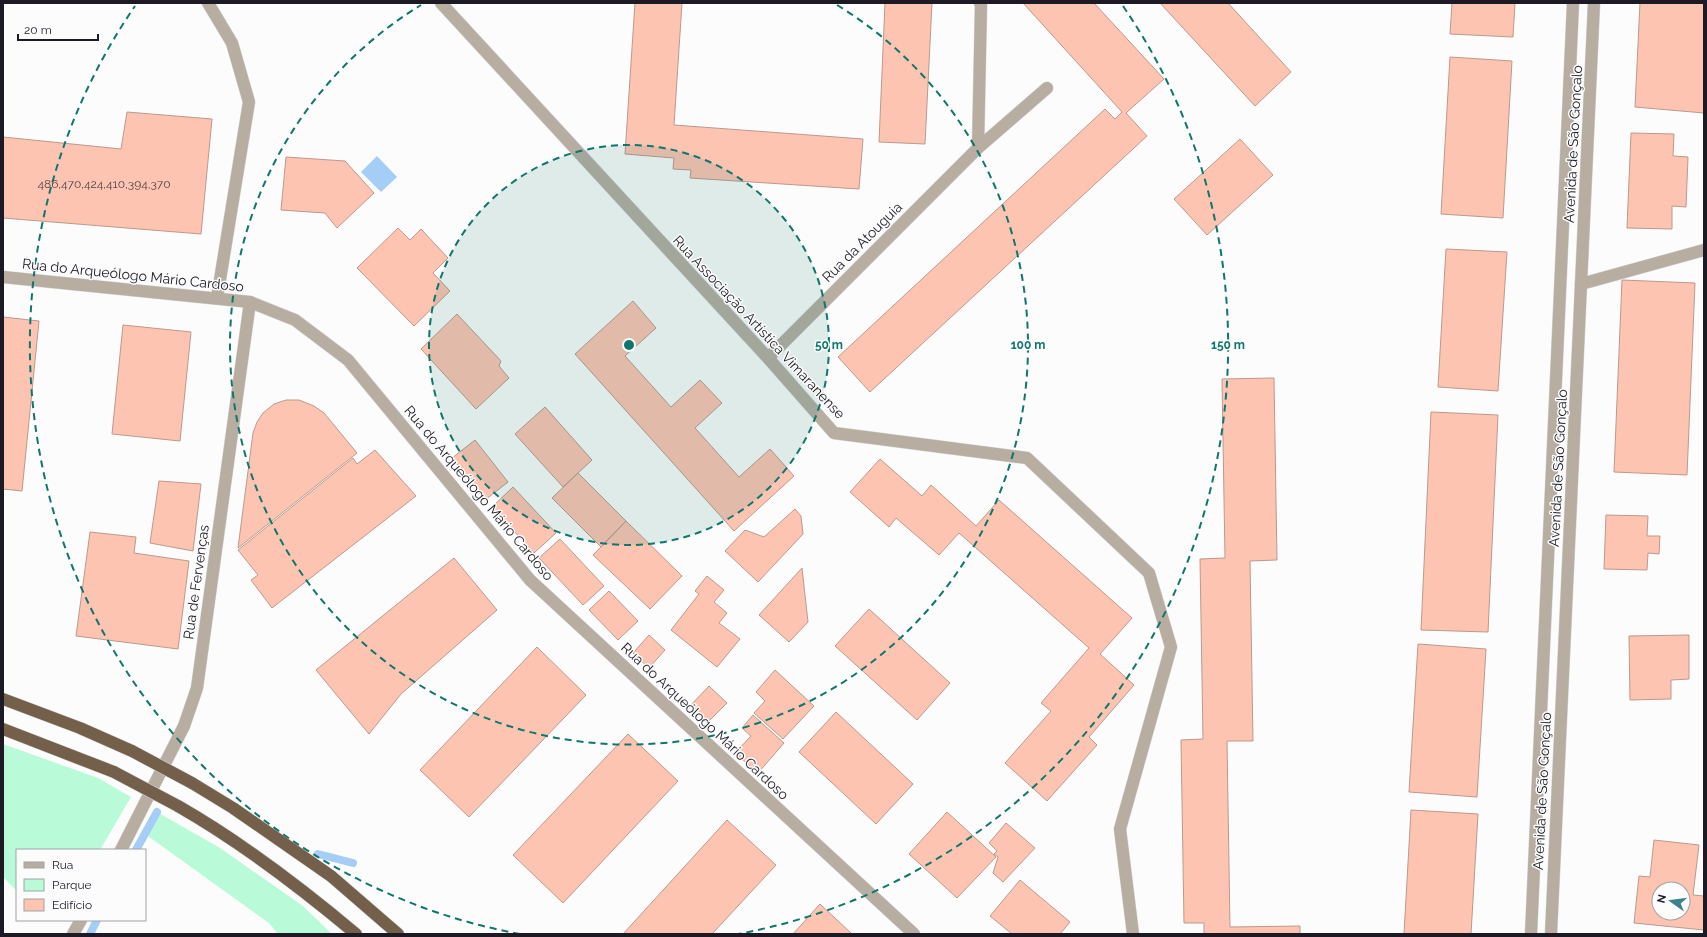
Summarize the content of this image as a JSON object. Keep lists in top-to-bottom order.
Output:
{
  "streets": {
    "street": [
      "Avenida de São Gonçalo",
      "Rua da Atouguia",
      "Rua do Arqueólogo Mário Cardoso",
      "Rua Associação Artística Vimaranense",
      "Rua de Fervenças"
    ]
  },
  "crossings": [
    ["Rua da Atouguia", "Rua Associação Artística Vimaranense"],
    ["Rua do Arqueólogo Mário Cardoso", "Rua de Fervenças"]
  ],
  "house_numbers": ["486,470,424,410,394,370"],
  "legend": ["Rua", "Parque", "Edifício"],
  "scale_bar": "20 m",
  "north": "left",
  "rings": ["50 m", "100 m", "150 m"]
}
